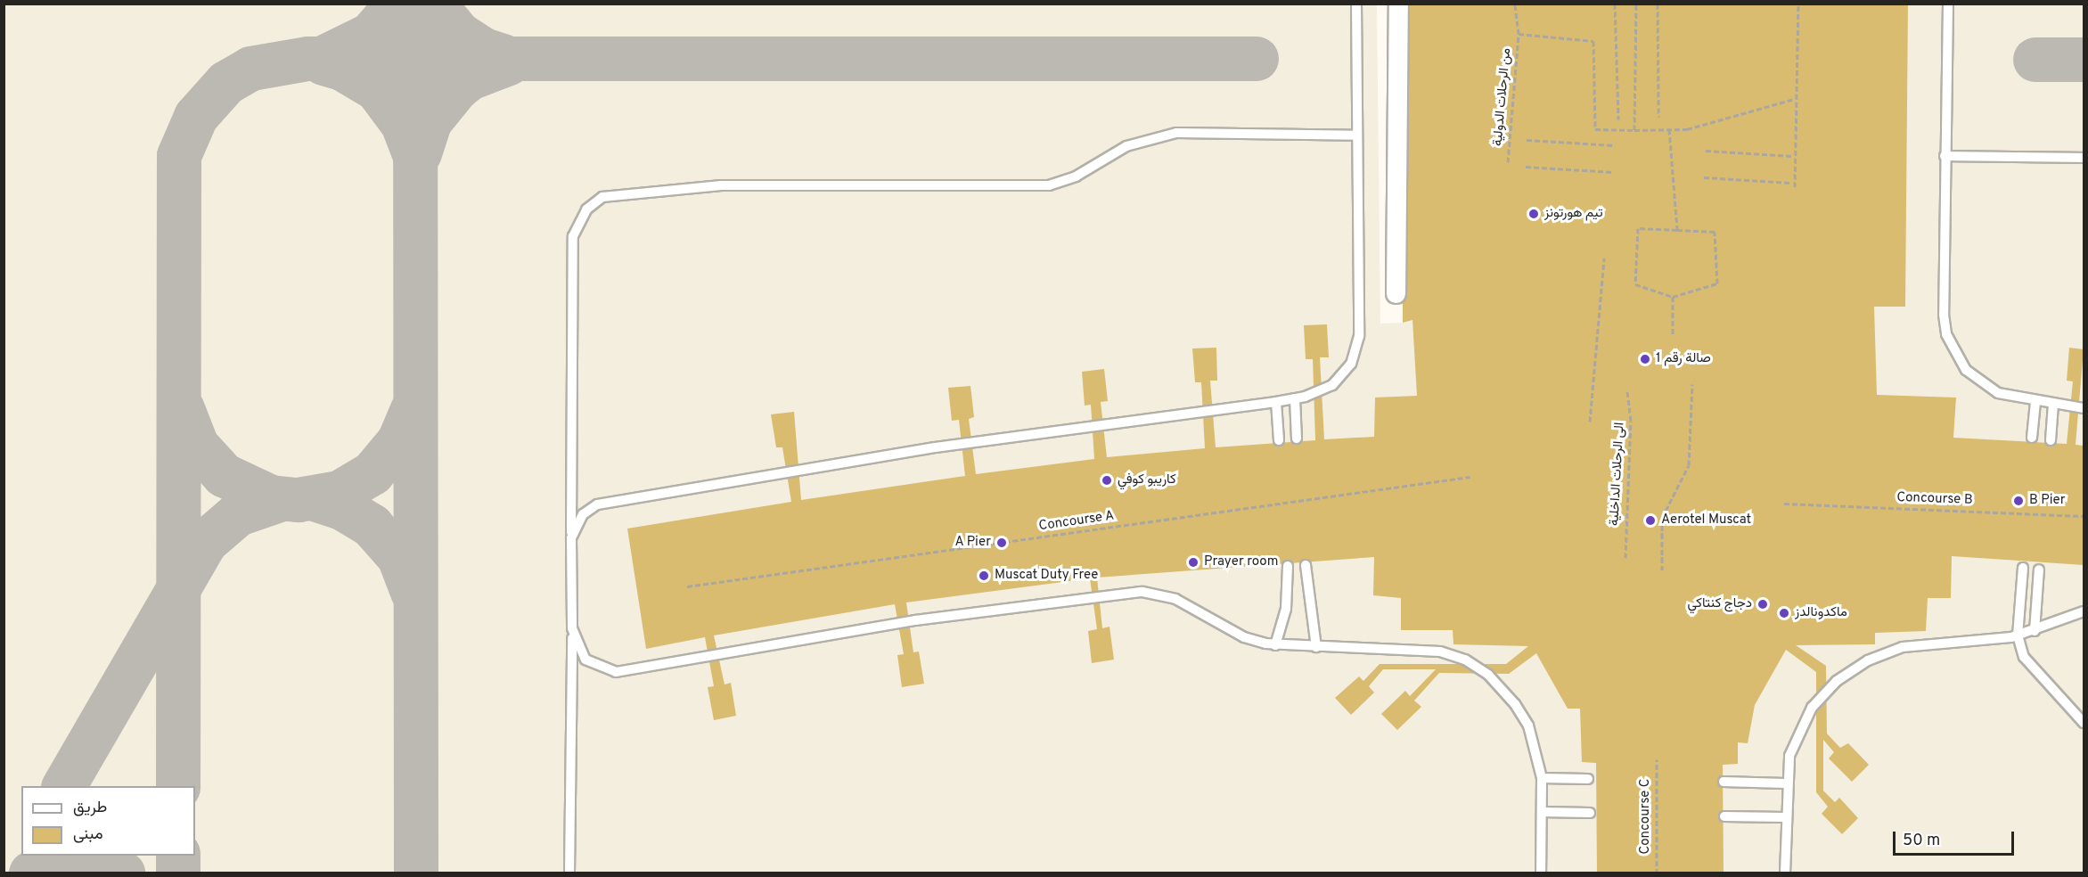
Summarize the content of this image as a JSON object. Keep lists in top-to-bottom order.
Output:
{
  "streets": {
    "path": [
      "من الرحلات الدولية",
      "الى الرحلات الداخلية",
      "Concourse B",
      "Concourse A",
      "Concourse C"
    ]
  },
  "places": [
    "تيم هورتونز",
    "صالة رقم 1",
    "كاريبو كوفي",
    "B Pier",
    "Aerotel Muscat",
    "A Pier",
    "Prayer room",
    "Muscat Duty Free",
    "دجاج كنتاكي",
    "ماكدونالدز"
  ],
  "legend": ["طريق", "مبنى"],
  "scale_bar": "50 m"
}
